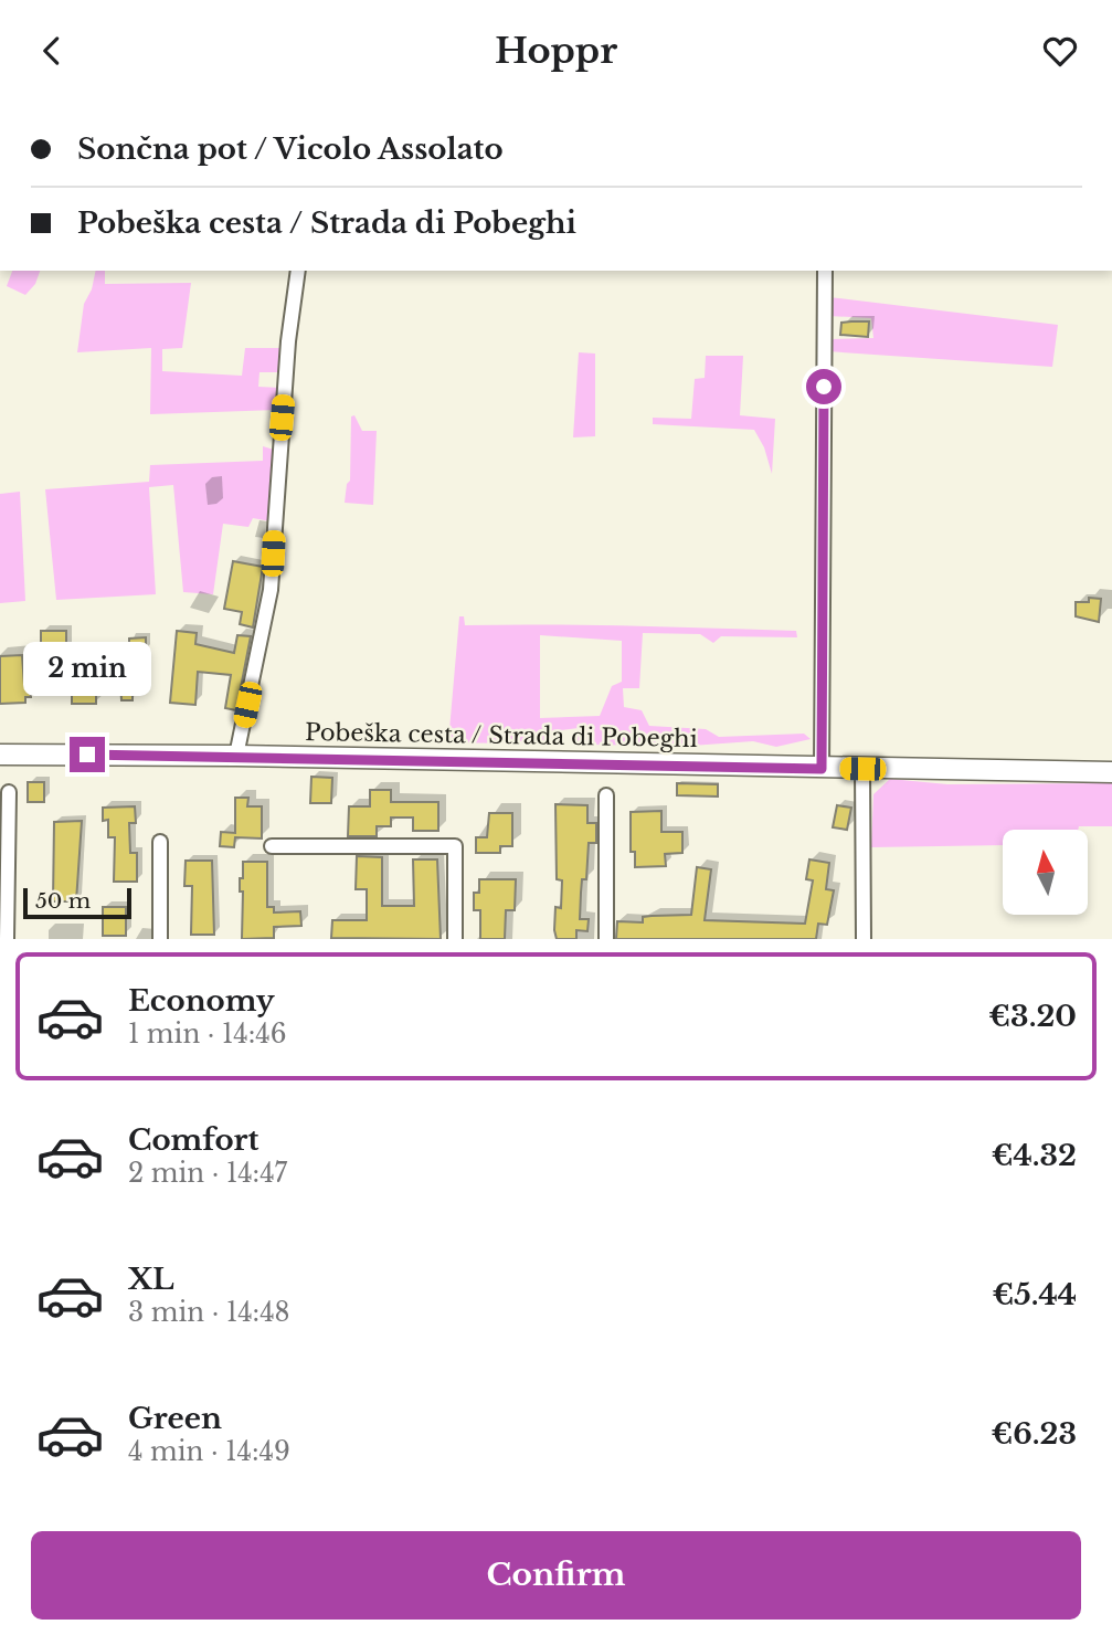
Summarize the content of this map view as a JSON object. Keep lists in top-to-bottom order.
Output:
{
  "streets": {
    "street": ["Pobeška cesta / Strada di Pobeghi"]
  },
  "scale_bar": "50 m",
  "north": "top",
  "page": {
    "header": "Hoppr",
    "banner": ["Sončna pot / Vicolo Assolato", "Pobeška cesta / Strada di Pobeghi"],
    "bubble": "2 min",
    "scale": "50 m",
    "list": [
      {
        "name": "Economy",
        "note": "1 min · 14:46",
        "value": "€3.20"
      },
      {
        "name": "Comfort",
        "note": "2 min · 14:47",
        "value": "€4.32"
      },
      {
        "name": "XL",
        "note": "3 min · 14:48",
        "value": "€5.44"
      },
      {
        "name": "Green",
        "note": "4 min · 14:49",
        "value": "€6.23"
      }
    ],
    "buttons": "Confirm"
  }
}
